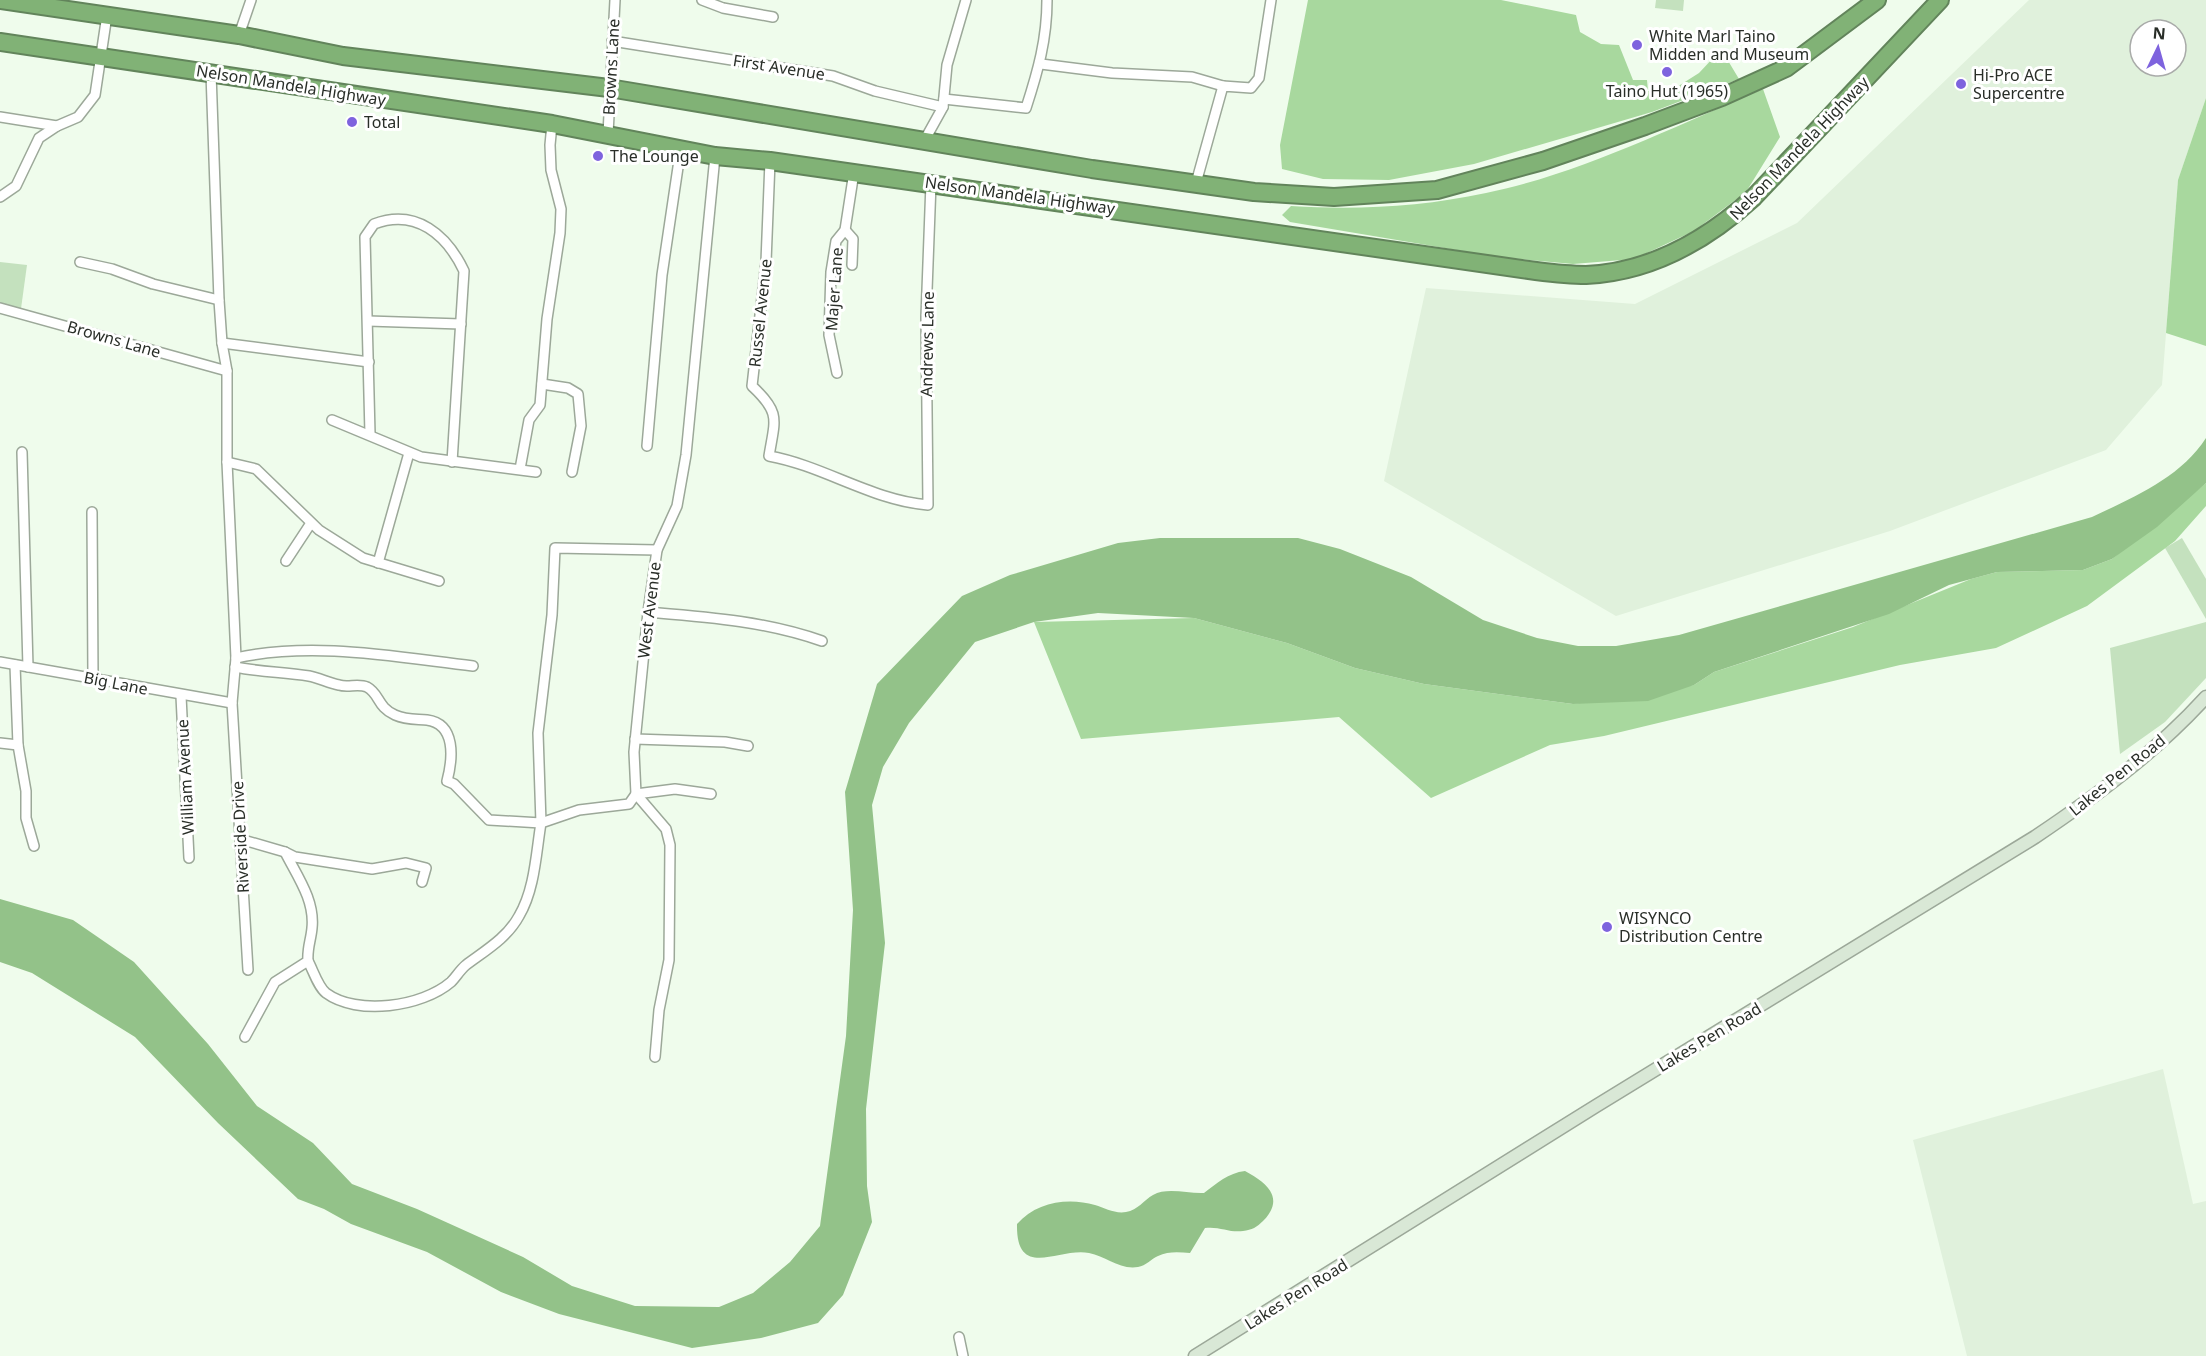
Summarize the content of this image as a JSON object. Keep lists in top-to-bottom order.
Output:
{
  "streets": {
    "highway": ["Nelson Mandela Highway"],
    "street": [
      "Browns Lane",
      "First Avenue",
      "Majer Lane",
      "Russel Avenue",
      "Andrews Lane",
      "West Avenue",
      "Big Lane",
      "Lakes Pen Road",
      "William Avenue",
      "Riverside Drive"
    ]
  },
  "crossings": [
    ["Browns Lane", "First Avenue"],
    ["Browns Lane", "Nelson Mandela Highway"],
    ["Browns Lane", "Riverside Drive"],
    ["Nelson Mandela Highway", "Majer Lane"],
    ["Nelson Mandela Highway", "Russel Avenue"],
    ["Nelson Mandela Highway", "Andrews Lane"],
    ["Nelson Mandela Highway", "West Avenue"],
    ["Nelson Mandela Highway", "Riverside Drive"],
    ["Russel Avenue", "Andrews Lane"],
    ["Big Lane", "William Avenue"],
    ["Big Lane", "Riverside Drive"]
  ],
  "places": [
    "White Marl Taino Midden and Museum",
    "Taino Hut (1965)",
    "Hi-Pro ACE Supercentre",
    "Total",
    "The Lounge",
    "WISYNCO Distribution Centre"
  ],
  "north": "top"
}
